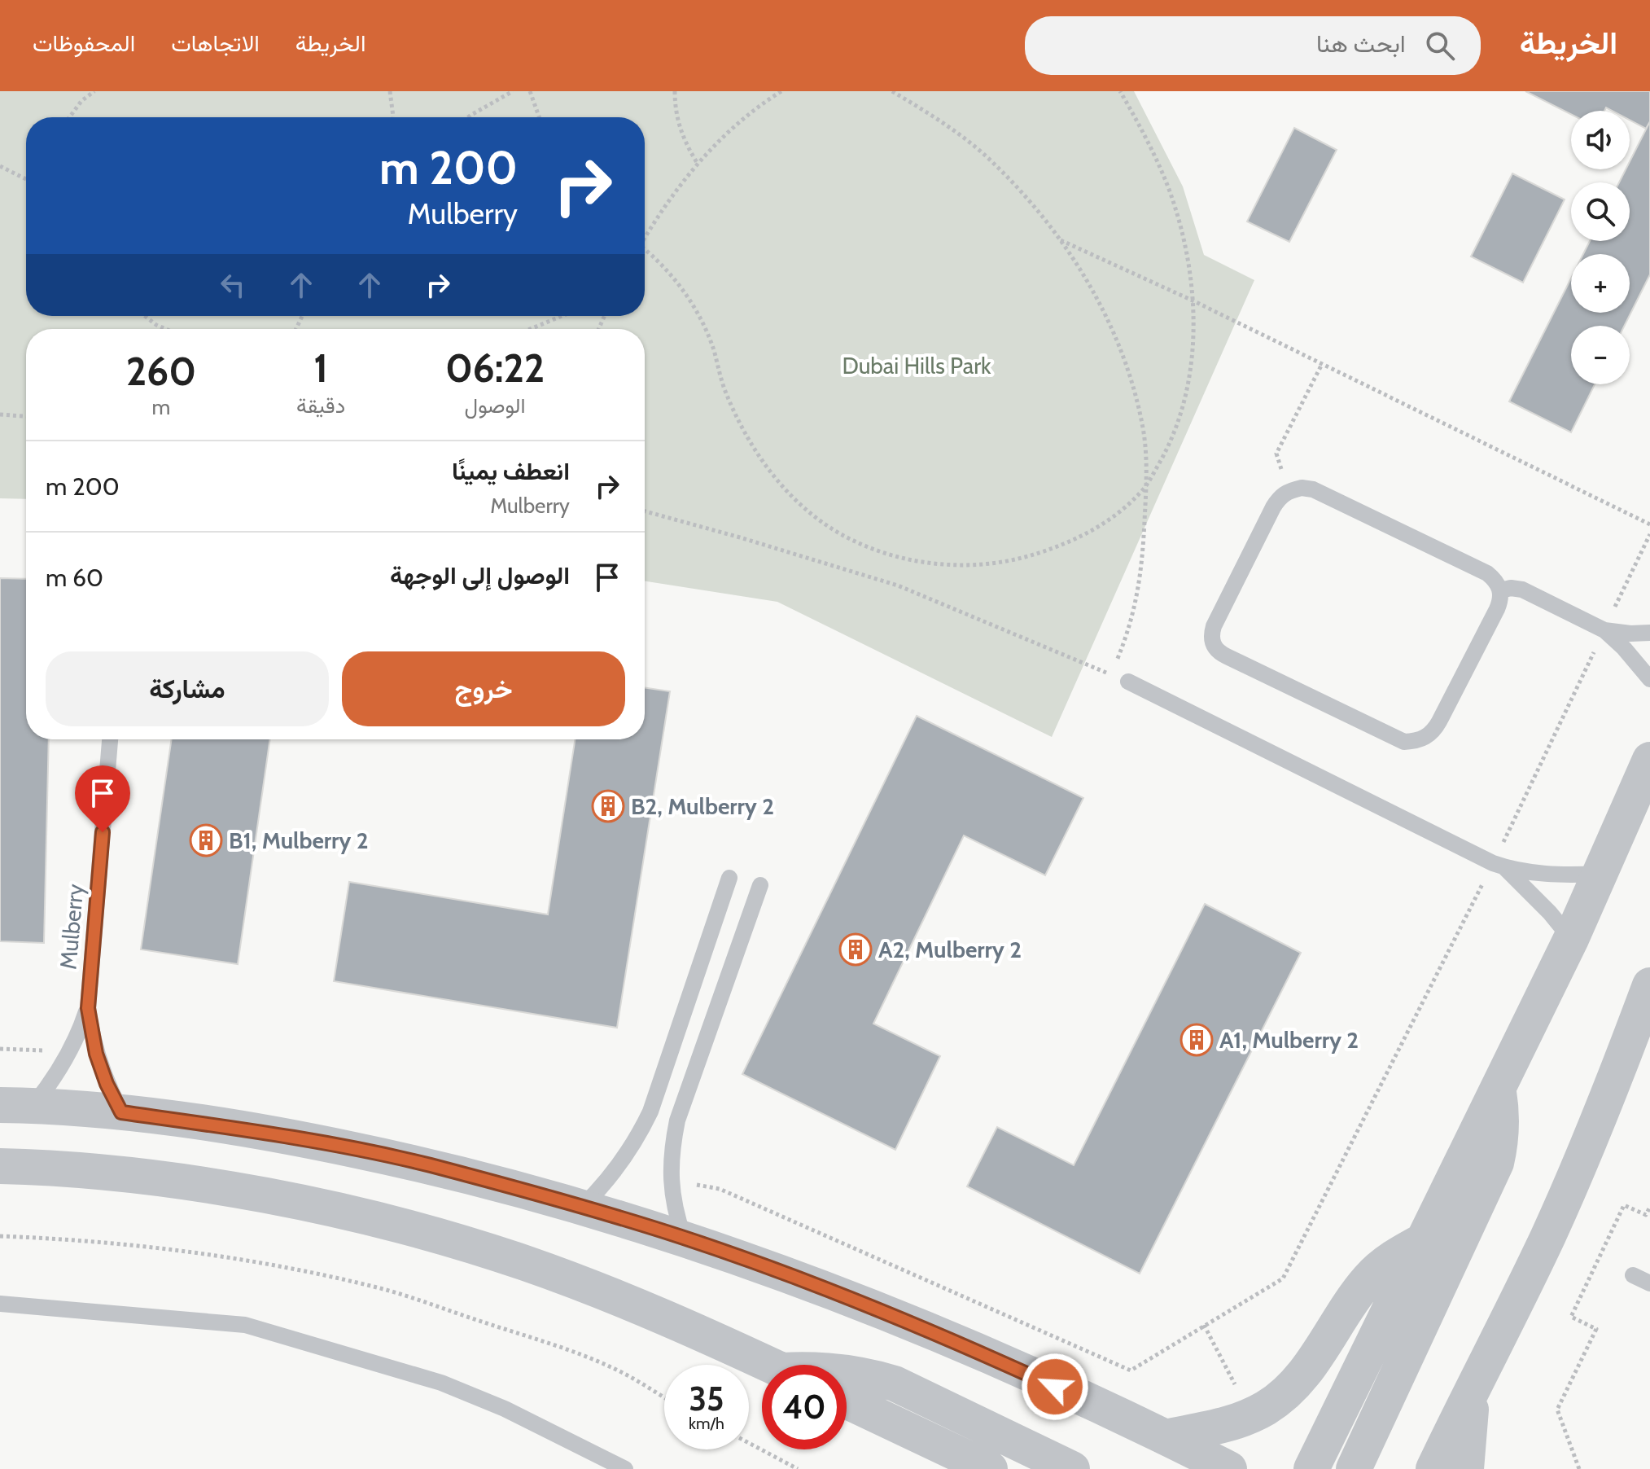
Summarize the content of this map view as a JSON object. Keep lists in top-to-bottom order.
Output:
{
  "streets": {
    "lane": ["Mulberry"]
  },
  "parks": ["Dubai Hills Park"],
  "places": {
    "building": [
      "B2, Mulberry 2",
      "B1, Mulberry 2",
      "A2, Mulberry 2",
      "A1, Mulberry 2"
    ]
  },
  "page": {
    "header": "الخريطة",
    "search": "ابحث هنا",
    "nav": ["الخريطة", "الاتجاهات", "المحفوظات"],
    "map_buttons": ["+", "−"],
    "turn": ["200 m", "Mulberry"],
    "eta": [
      "06:22",
      "الوصول",
      "1",
      "دقيقة",
      "260",
      "m"
    ],
    "list": [
      {
        "name": "انعطف يمينًا",
        "note": "Mulberry",
        "value": "200 m"
      },
      {
        "name": "الوصول إلى الوجهة",
        "value": "60 m"
      }
    ],
    "buttons": ["خروج", "مشاركة"],
    "speed": "35 km/h",
    "limit": "40"
  }
}
